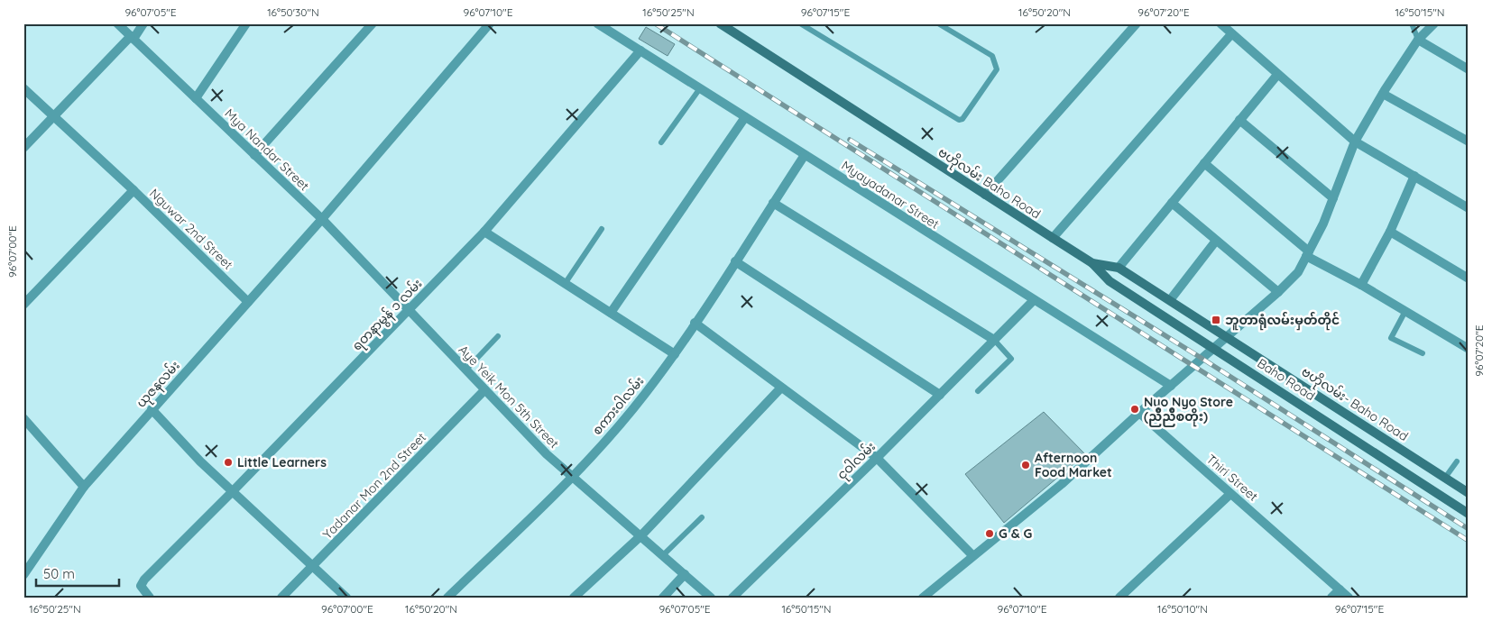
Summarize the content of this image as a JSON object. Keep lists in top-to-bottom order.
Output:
{
  "streets": {
    "main road": ["ဗဟိုလမ်း Baho Road", "Baho Road", "ဗဟိုလမ်း- Baho Road"],
    "street": [
      "Mya Nandar Street",
      "Myayadanar Street",
      "Nguwar 2nd Street",
      "ရတနာမွန် ၁ လမ်း",
      "ယုဇနလမ်း",
      "Aye Yeik Mon 5th Street",
      "စကား၀ါလမ်း",
      "ငုဝါလမ်း",
      "Thiri Street",
      "Yadanar Mon 2nd Street"
    ]
  },
  "crossings": [
    ["Mya Nandar Street", "ယုဇနလမ်း"],
    ["Mya Nandar Street", "Aye Yeik Mon 5th Street"],
    ["ဗဟိုလမ်း Baho Road", "Baho Road"],
    ["ဗဟိုလမ်း Baho Road", "ဗဟိုလမ်း- Baho Road"],
    ["Myayadanar Street", "ရတနာမွန် ၁ လမ်း"],
    ["Myayadanar Street", "စကား၀ါလမ်း"],
    ["Myayadanar Street", "ငုဝါလမ်း"],
    ["Nguwar 2nd Street", "ယုဇနလမ်း"],
    ["ရတနာမွန် ၁ လမ်း", "Aye Yeik Mon 5th Street"],
    ["ယုဇနလမ်း", "Aye Yeik Mon 5th Street"],
    ["Aye Yeik Mon 5th Street", "စကား၀ါလမ်း"],
    ["Aye Yeik Mon 5th Street", "Yadanar Mon 2nd Street"]
  ],
  "places": {
    "transit": ["ဘူတာရုံလမ်းမှတ်တိုင်"],
    "other": [
      "Nyo Nyo Store (ညိဳညိဳစတိုး)",
      "Little Learners",
      "Afternoon Food Market",
      "G & G"
    ]
  },
  "scale_bar": "50 m",
  "coordinates": [
    "96°07'05\"E",
    "16°50'30\"N",
    "96°07'10\"E",
    "16°50'25\"N",
    "96°07'15\"E",
    "16°50'20\"N",
    "96°07'20\"E",
    "16°50'15\"N",
    "96°07'00\"E",
    "16°50'10\"N"
  ]
}
